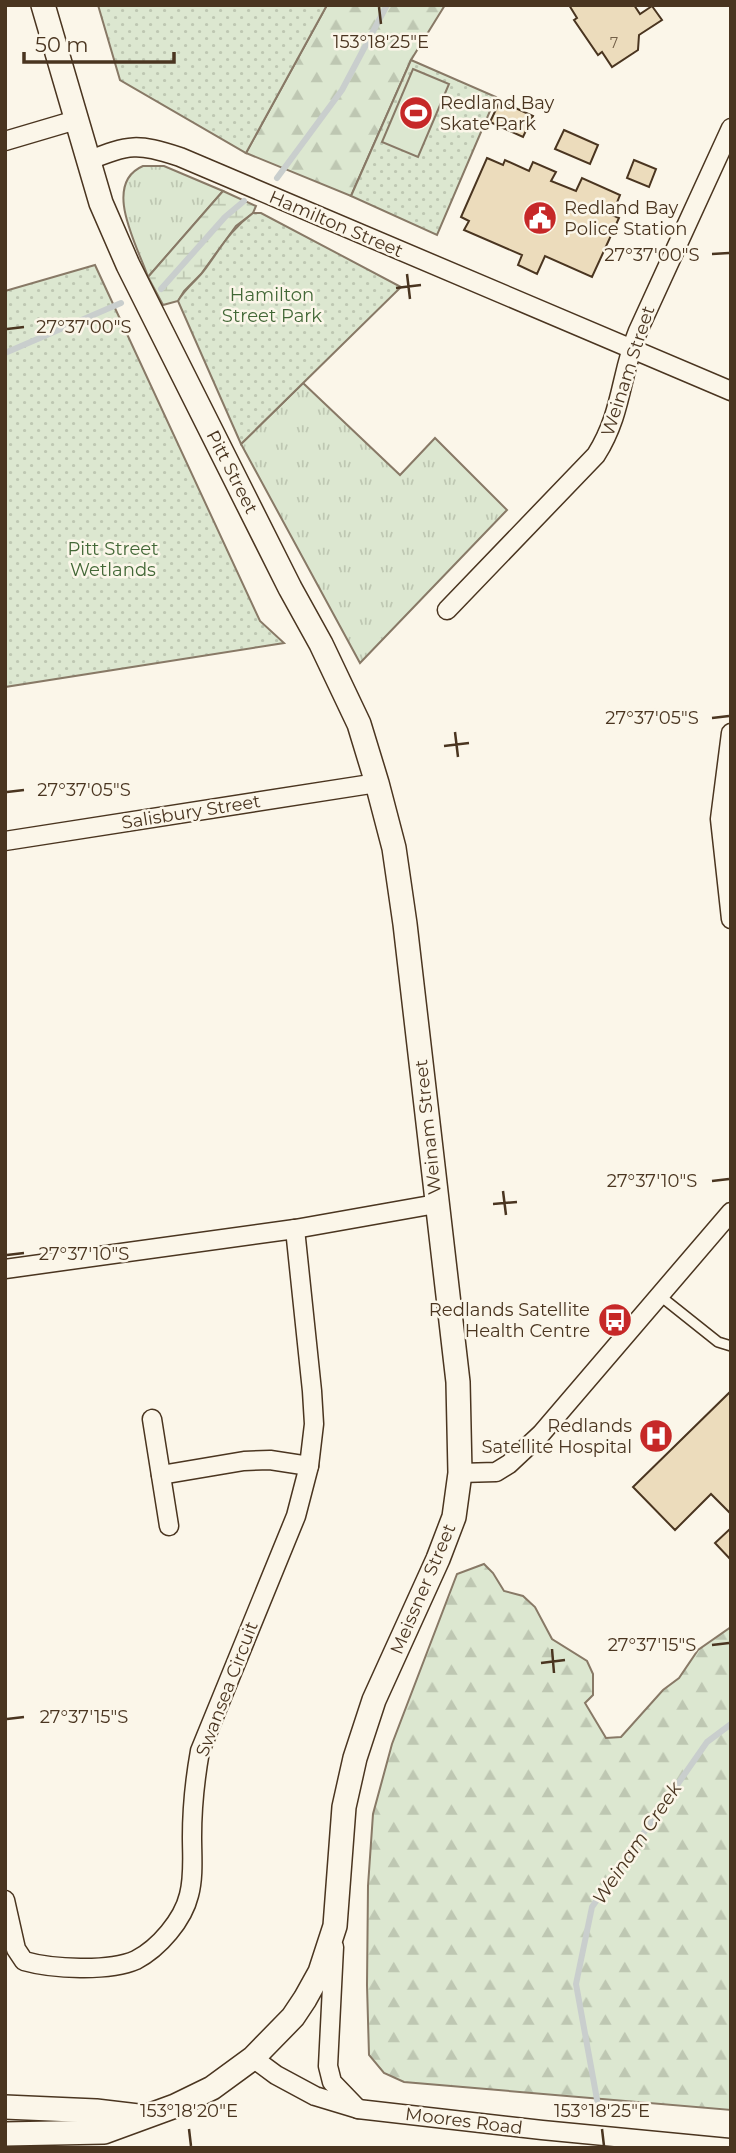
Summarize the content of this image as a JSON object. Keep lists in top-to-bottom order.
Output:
{
  "streets": {
    "street": [
      "Hamilton Street",
      "Weinam Street",
      "Pitt Street",
      "Salisbury Street",
      "Meissner Street",
      "Swansea Circuit",
      "Moores Road"
    ]
  },
  "crossings": [
    ["Hamilton Street", "Weinam Street"],
    ["Hamilton Street", "Pitt Street"],
    ["Weinam Street", "Pitt Street"],
    ["Weinam Street", "Salisbury Street"],
    ["Weinam Street", "Meissner Street"],
    ["Pitt Street", "Salisbury Street"],
    ["Meissner Street", "Moores Road"]
  ],
  "water": ["Weinam Creek"],
  "parks": ["Hamilton Street Park", "Pitt Street Wetlands"],
  "places": {
    "sports": ["Redland Bay Skate Park"],
    "public building": ["Redland Bay Police Station"],
    "bus stop": ["Redlands Satellite Health Centre"],
    "hospital": ["Redlands Satellite Hospital"]
  },
  "house_numbers": ["7"],
  "scale_bar": "50 m",
  "coordinates": [
    "153°18'25\"E",
    "27°37'00\"S",
    "27°37'05\"S",
    "27°37'10\"S",
    "27°37'15\"S",
    "153°18'20\"E"
  ]
}
